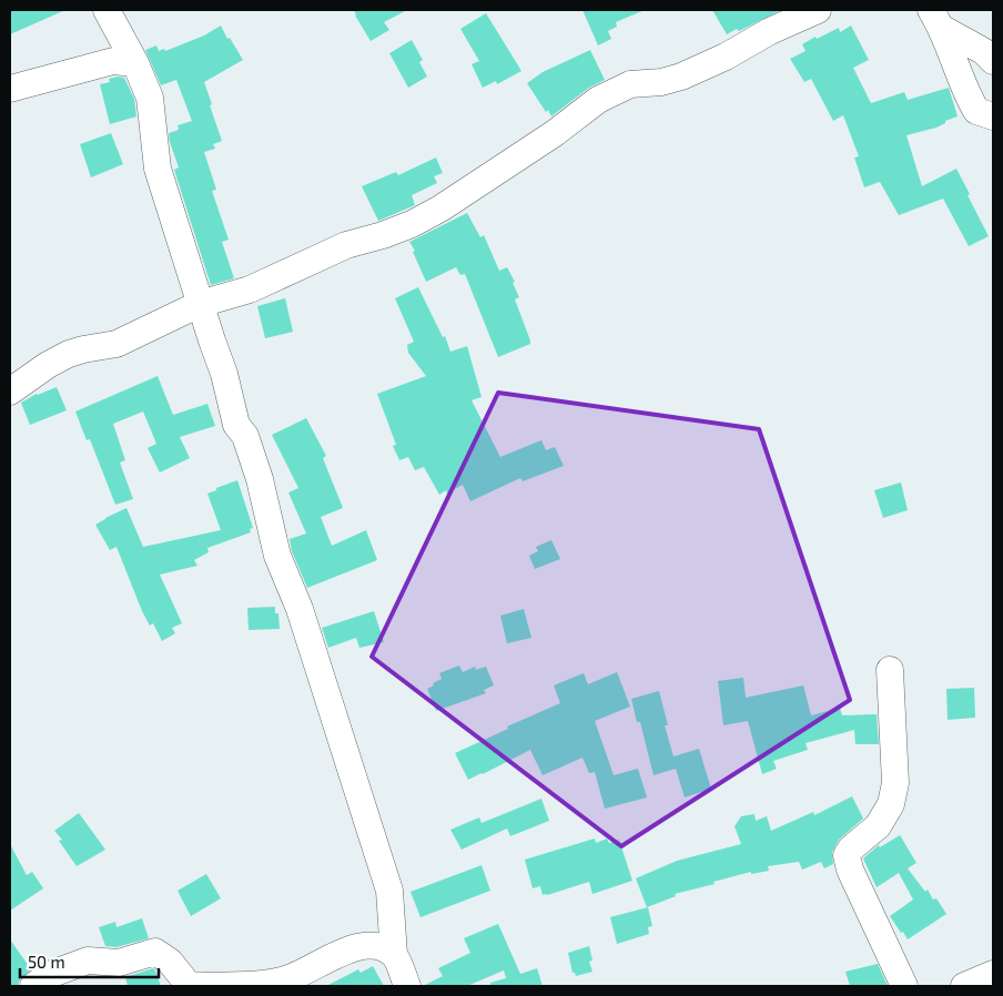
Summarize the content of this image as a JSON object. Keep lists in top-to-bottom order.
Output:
{
  "scale_bar": "50 m"
}
